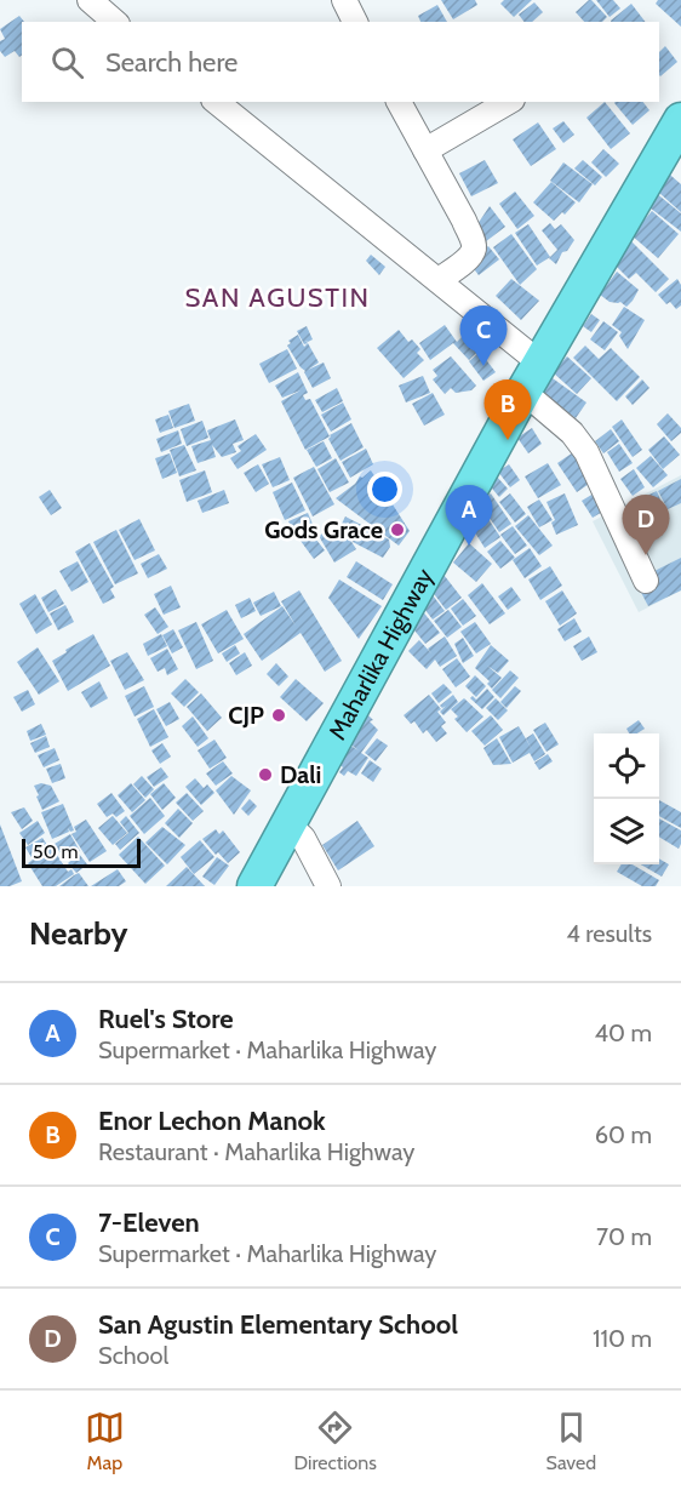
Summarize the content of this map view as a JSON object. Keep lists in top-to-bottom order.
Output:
{
  "streets": {
    "highway": ["Maharlika Highway"]
  },
  "districts": ["SAN AGUSTIN"],
  "places": ["Gods Grace", "CJP", "Dali"],
  "scale_bar": "50 m",
  "page": {
    "search": "Search here",
    "pins": [
      "C",
      "B",
      "A",
      "D"
    ],
    "scale": "50 m",
    "heading": ["Nearby", "4 results"],
    "list": [
      {
        "mark": "A",
        "name": "Ruel's Store",
        "note": "Supermarket · Maharlika Highway",
        "value": "40 m"
      },
      {
        "mark": "B",
        "name": "Enor Lechon Manok",
        "note": "Restaurant · Maharlika Highway",
        "value": "60 m"
      },
      {
        "mark": "C",
        "name": "7-Eleven",
        "note": "Supermarket · Maharlika Highway",
        "value": "70 m"
      },
      {
        "mark": "D",
        "name": "San Agustin Elementary School",
        "note": "School",
        "value": "110 m"
      }
    ],
    "nav": ["Map", "Directions", "Saved"]
  }
}
